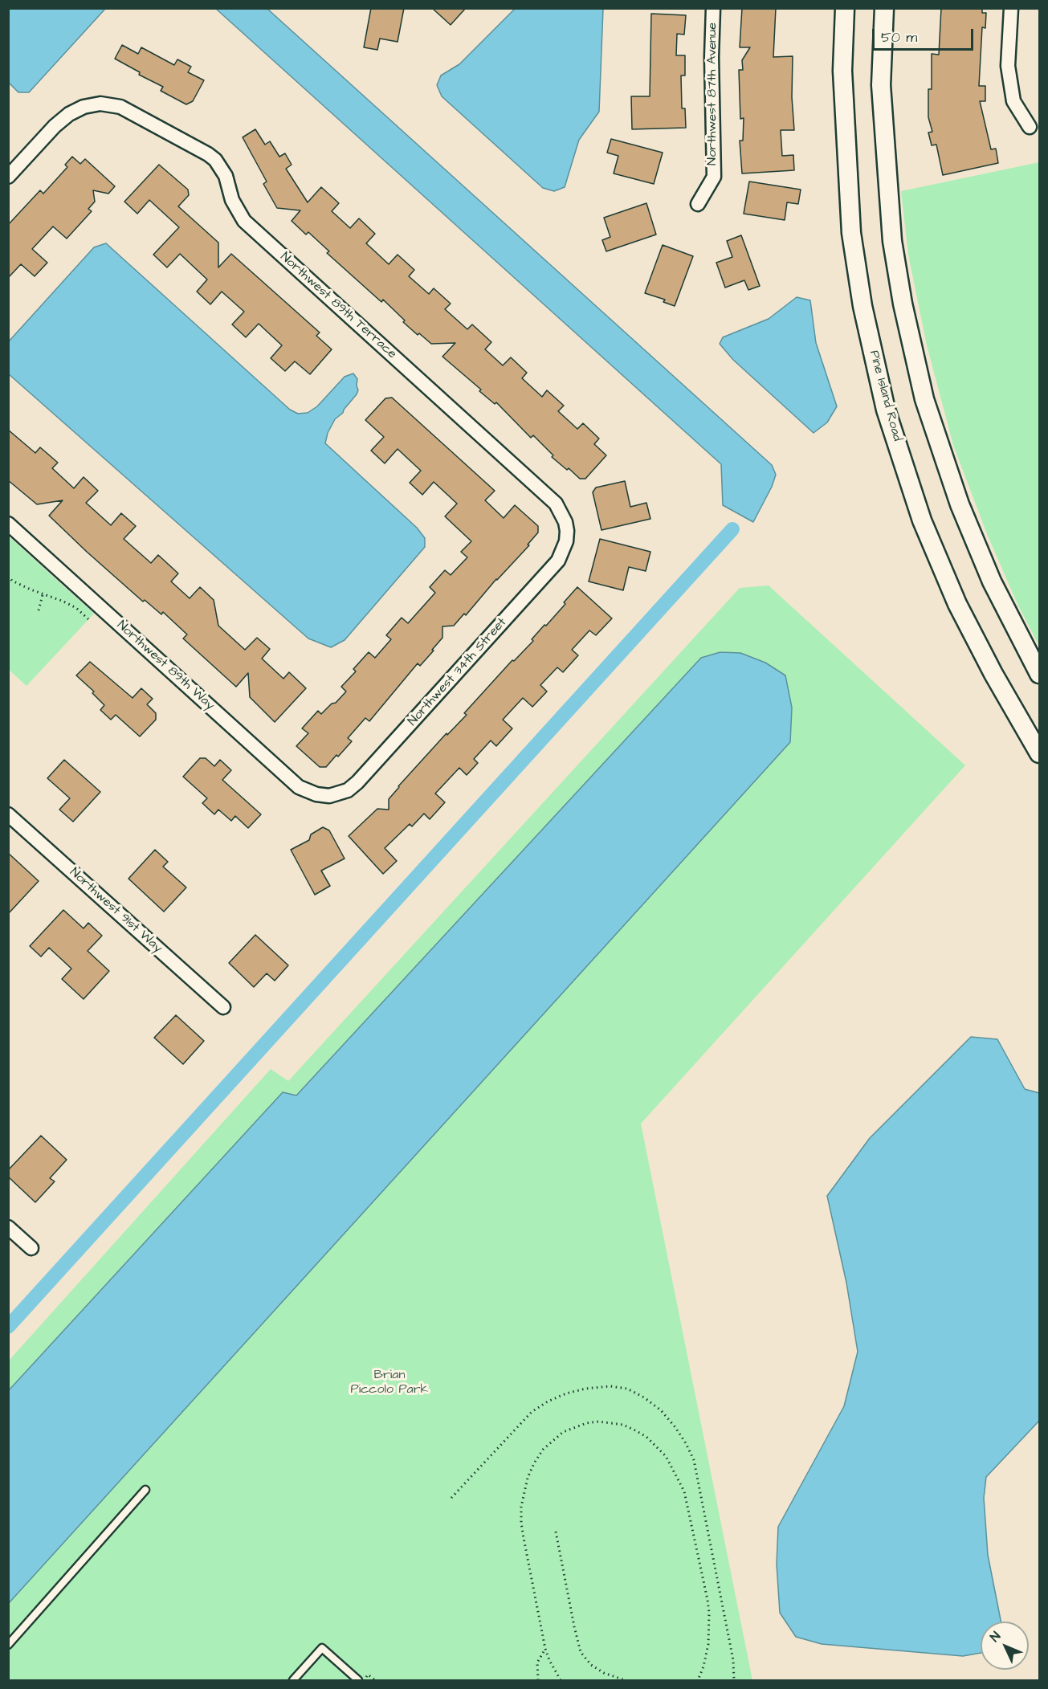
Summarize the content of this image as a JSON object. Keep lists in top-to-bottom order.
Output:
{
  "streets": {
    "main road": ["Pine Island Road"],
    "street": [
      "Northwest 87th Avenue",
      "Northwest 89th Terrace",
      "Northwest 89th Way",
      "Northwest 34th Street",
      "Northwest 91st Way"
    ]
  },
  "crossings": [
    ["Northwest 89th Terrace", "Northwest 34th Street"],
    ["Northwest 89th Way", "Northwest 34th Street"]
  ],
  "parks": ["Brian Piccolo Park"],
  "scale_bar": "50 m",
  "north": "top left"
}
